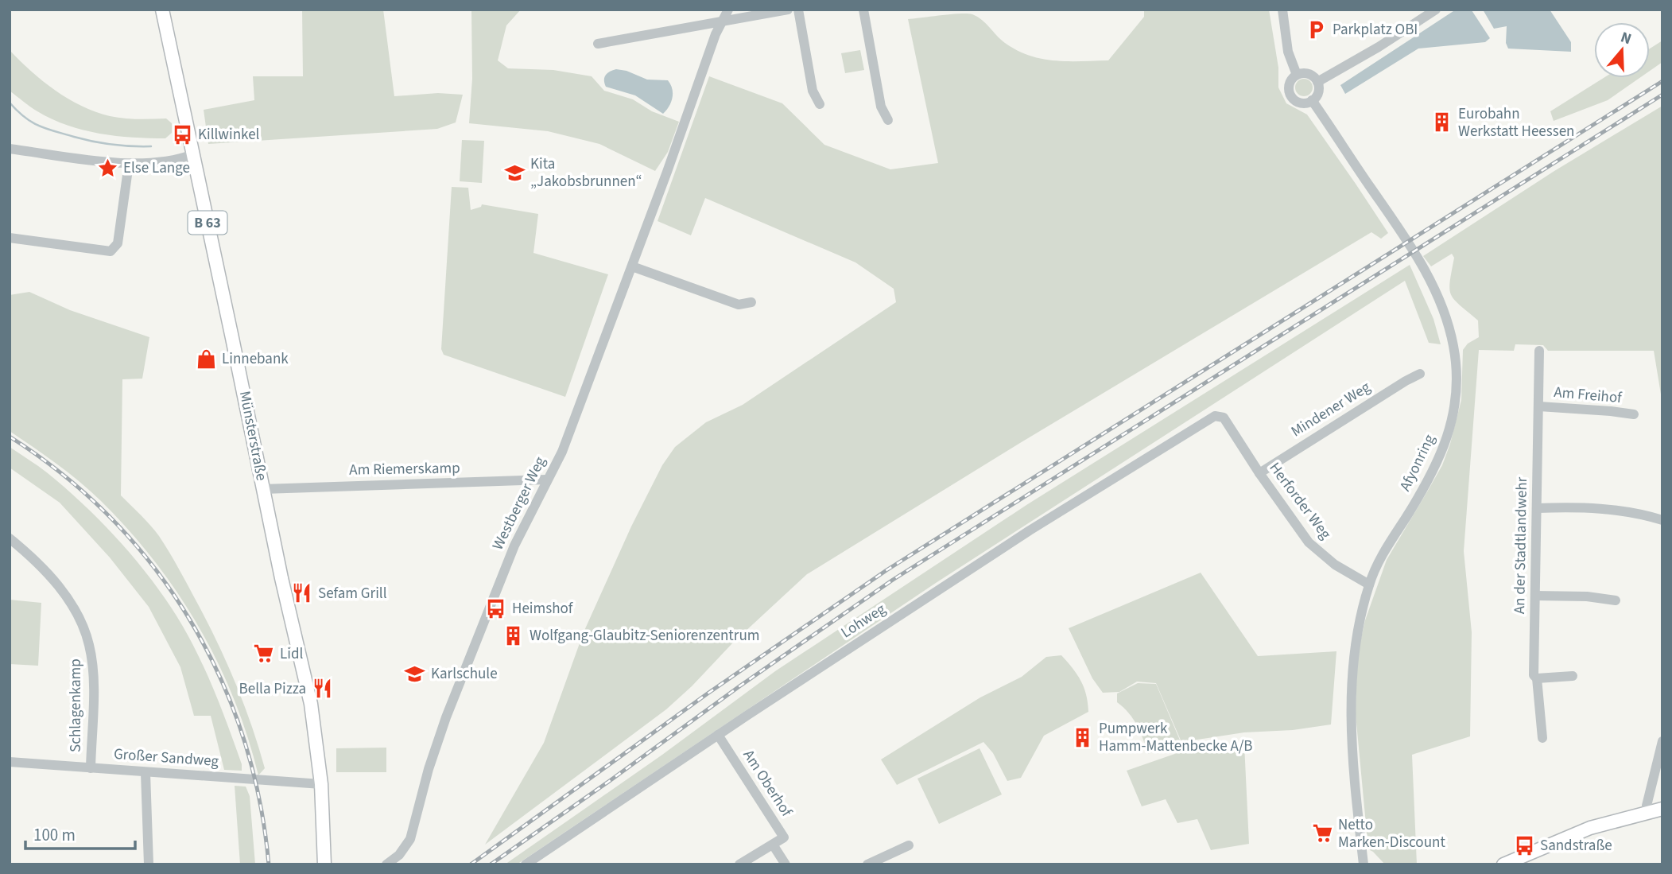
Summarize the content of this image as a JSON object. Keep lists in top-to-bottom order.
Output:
{
  "streets": {
    "main road": ["B 63", "Münsterstraße"],
    "street": [
      "Am Freihof",
      "Mindener Weg",
      "Afyonring",
      "Am Riemerskamp",
      "Herforder Weg",
      "Westberger Weg",
      "An der Stadtlandwehr",
      "Lohweg",
      "Schlagenkamp",
      "Großer Sandweg",
      "Am Oberhof"
    ]
  },
  "crossings": [
    ["Am Freihof", "An der Stadtlandwehr"],
    ["Mindener Weg", "Herforder Weg"],
    ["Münsterstraße", "Am Riemerskamp"],
    ["Münsterstraße", "Großer Sandweg"],
    ["Afyonring", "Herforder Weg"],
    ["Am Riemerskamp", "Westberger Weg"],
    ["Herforder Weg", "Lohweg"],
    ["Lohweg", "Am Oberhof"],
    ["Schlagenkamp", "Großer Sandweg"]
  ],
  "places": {
    "parking": ["Parkplatz OBI"],
    "building": ["Eurobahn Werkstatt Heessen", "Wolfgang-Glaubitz-Seniorenzentrum", "Pumpwerk Hamm-Mattenbecke A/B"],
    "bus stop": ["Killwinkel", "Heimshof", "Sandstraße"],
    "place": ["Else Lange"],
    "school or university": ["Kita „Jakobsbrunnen“", "Karlschule"],
    "shop": ["Linnebank"],
    "restaurant": ["Sefam Grill", "Bella Pizza"],
    "supermarket": ["Lidl", "Netto Marken-Discount"]
  },
  "scale_bar": "100 m",
  "north": "top"
}
